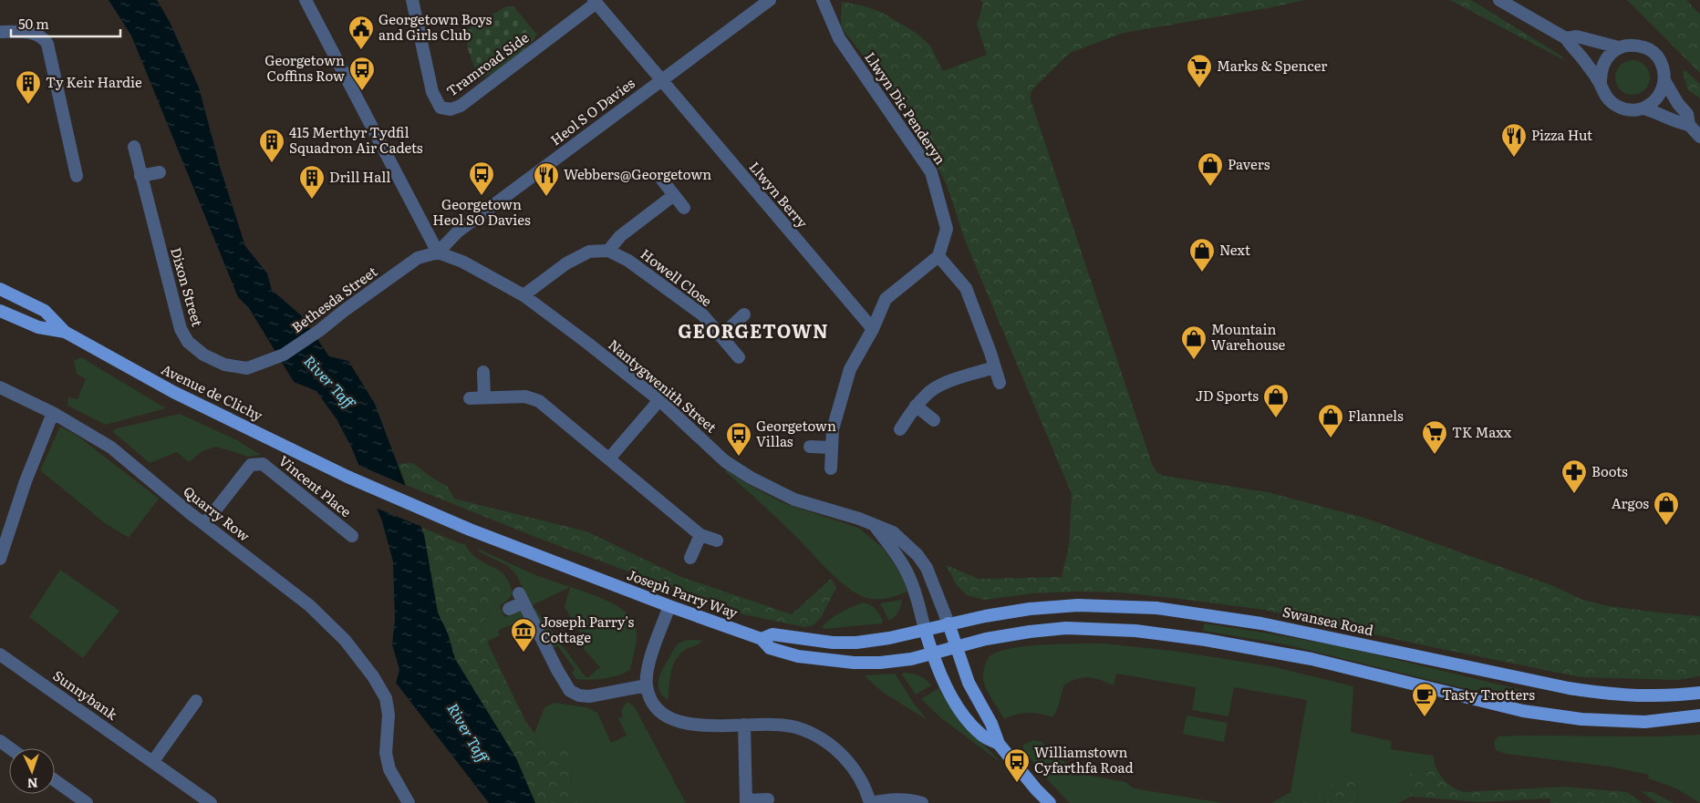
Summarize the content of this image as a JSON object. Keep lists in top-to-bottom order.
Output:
{
  "streets": {
    "main road": ["Avenue de Clichy", "Joseph Parry Way", "Swansea Road"],
    "street": [
      "Tramroad Side",
      "Llwyn Dic Penderyn",
      "Heol S O Davies",
      "Llwyn Berry",
      "Howell Close",
      "Dixon Street",
      "Bethesda Street",
      "Nantygwenith Street",
      "Vincent Place",
      "Quarry Row",
      "Sunnybank"
    ]
  },
  "crossings": [
    ["Tramroad Side", "Llwyn Berry"],
    ["Heol S O Davies", "Llwyn Berry"],
    ["Heol S O Davies", "Bethesda Street"],
    ["Heol S O Davies", "Nantygwenith Street"],
    ["Dixon Street", "Bethesda Street"],
    ["Bethesda Street", "Nantygwenith Street"],
    ["Nantygwenith Street", "Swansea Road"],
    ["Avenue de Clichy", "Joseph Parry Way"],
    ["Vincent Place", "Quarry Row"],
    ["Joseph Parry Way", "Swansea Road"]
  ],
  "districts": ["GEORGETOWN"],
  "water": ["River Taff"],
  "places": {
    "public building": ["Georgetown Boys and Girls Club"],
    "supermarket": ["Marks & Spencer", "TK Maxx"],
    "bus stop": [
      "Georgetown Coffins Row",
      "Georgetown Heol SO Davies",
      "Georgetown Villas",
      "Williamstown Cyfarthfa Road"
    ],
    "building": ["Ty Keir Hardie", "415 Merthyr Tydfil Squadron Air Cadets", "Drill Hall"],
    "restaurant": ["Pizza Hut", "Webbers@Georgetown"],
    "shop": [
      "Pavers",
      "Next",
      "Mountain Warehouse",
      "JD Sports",
      "Flannels",
      "Argos"
    ],
    "pharmacy": ["Boots"],
    "museum": ["Joseph Parry's Cottage"],
    "cafe": ["Tasty Trotters"]
  },
  "scale_bar": "50 m",
  "north": "bottom"
}
